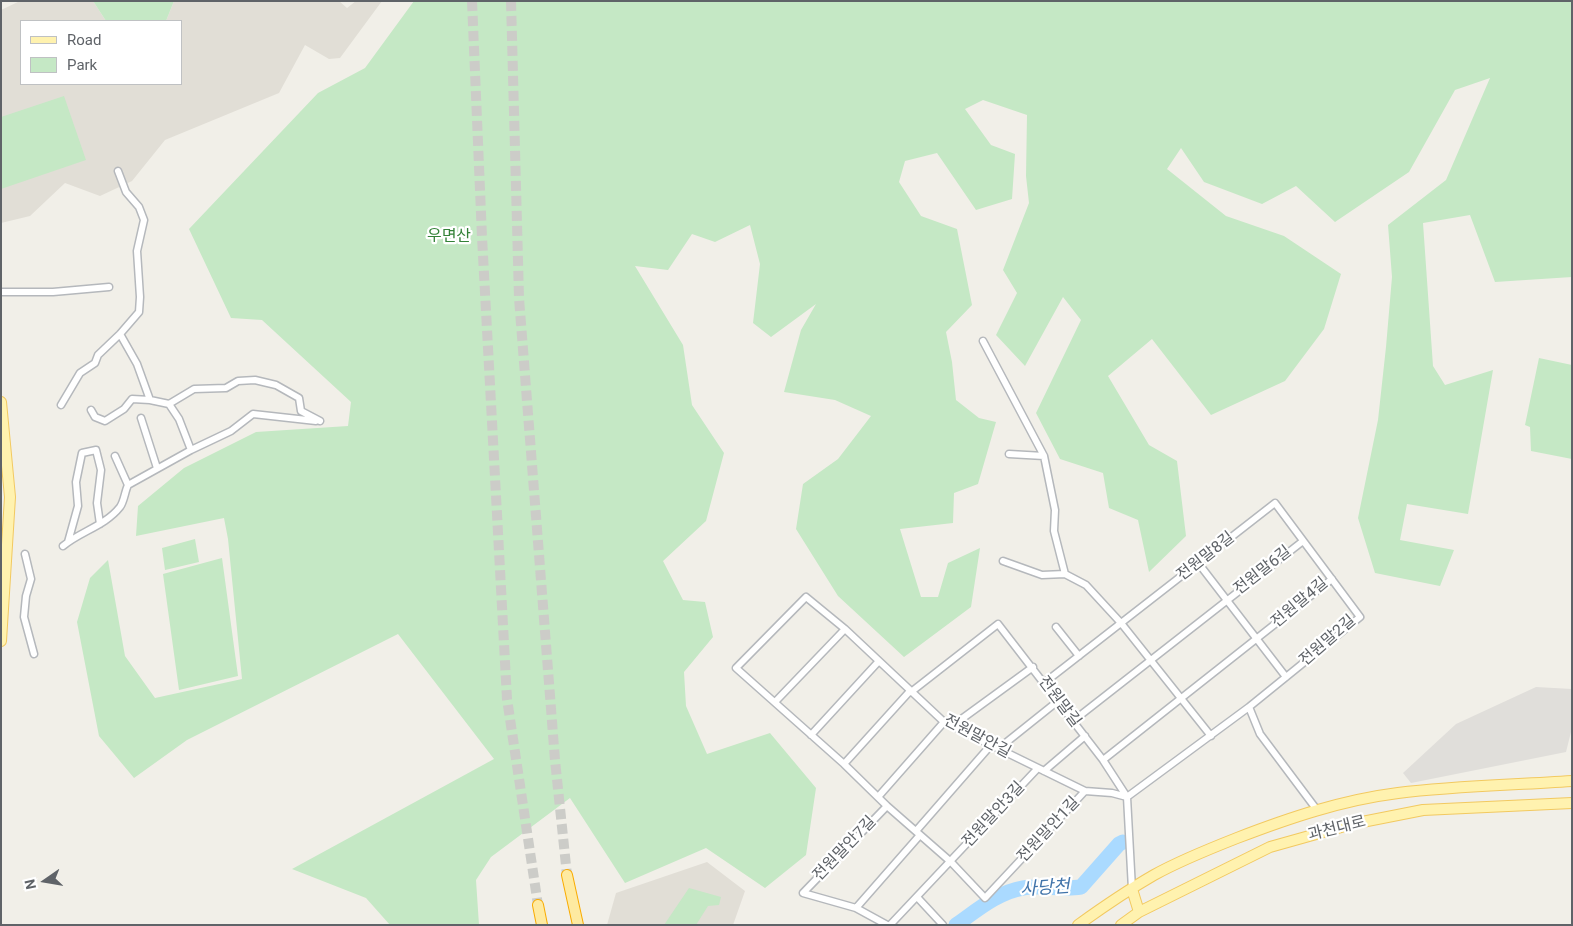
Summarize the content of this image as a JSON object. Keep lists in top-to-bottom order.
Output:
{
  "streets": {
    "main road": ["과천대로"],
    "street": [
      "전원말8길",
      "전원말6길",
      "전원말4길",
      "전원말2길",
      "전원말길",
      "전원말안길",
      "전원말안3길",
      "전원말안1길",
      "전원말안7길"
    ]
  },
  "crossings": [
    ["전원말8길", "전원말6길"],
    ["전원말8길", "전원말길"],
    ["전원말6길", "전원말4길"],
    ["전원말6길", "전원말길"],
    ["전원말4길", "전원말2길"],
    ["전원말4길", "전원말길"],
    ["전원말2길", "전원말길"],
    ["전원말2길", "전원말안길"],
    ["전원말2길", "과천대로"],
    ["전원말길", "전원말안길"],
    ["전원말길", "전원말안3길"],
    ["전원말길", "과천대로"],
    ["전원말안길", "전원말안3길"],
    ["전원말안길", "전원말안1길"],
    ["전원말안길", "전원말안7길"],
    ["전원말안3길", "전원말안1길"],
    ["전원말안3길", "전원말안7길"]
  ],
  "water": ["사당천"],
  "parks": ["우면산"],
  "legend": ["Road", "Park"],
  "north": "left"
}
